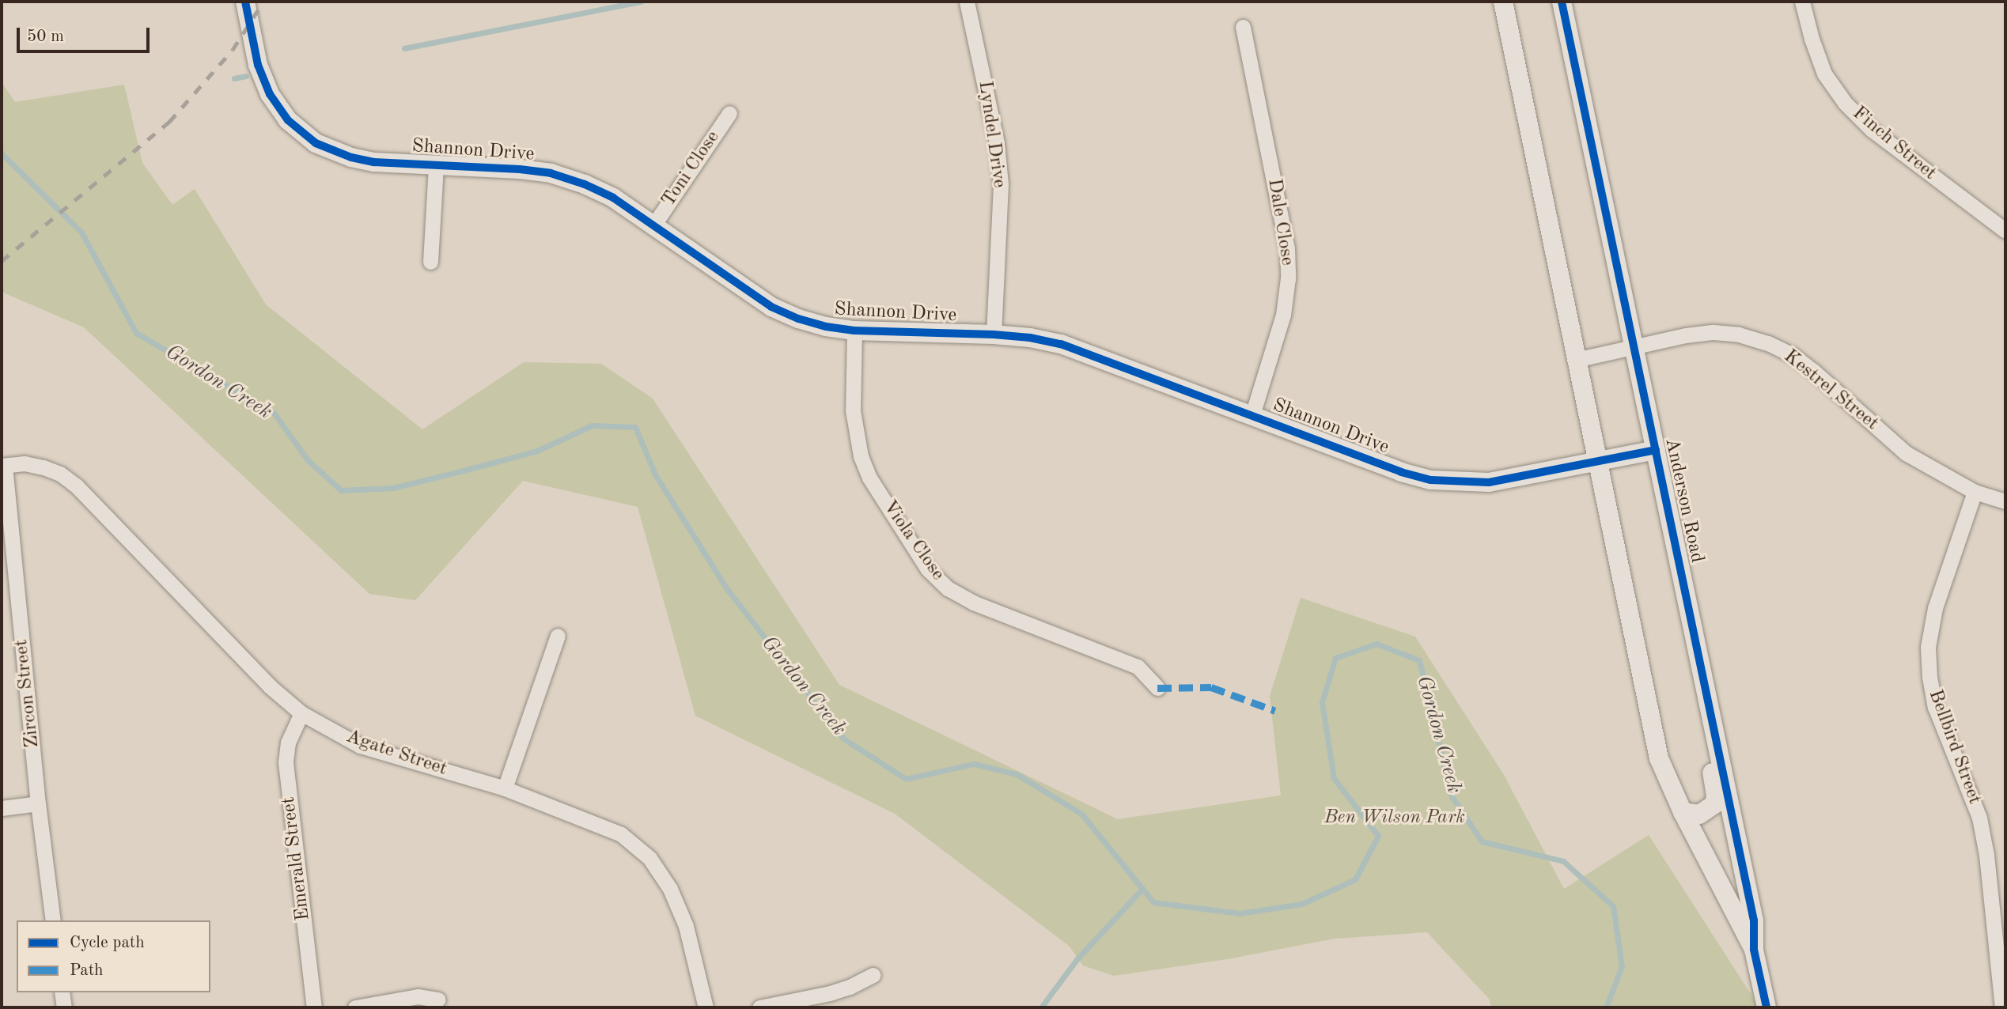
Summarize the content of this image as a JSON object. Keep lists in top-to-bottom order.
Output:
{
  "streets": {
    "street": [
      "Lyndel Drive",
      "Finch Street",
      "Shannon Drive",
      "Toni Close",
      "Dale Close",
      "Kestrel Street",
      "Anderson Road",
      "Viola Close",
      "Zircon Street",
      "Bellbird Street",
      "Agate Street",
      "Emerald Street"
    ]
  },
  "crossings": [
    ["Lyndel Drive", "Shannon Drive"],
    ["Shannon Drive", "Toni Close"],
    ["Shannon Drive", "Dale Close"],
    ["Shannon Drive", "Anderson Road"],
    ["Shannon Drive", "Viola Close"],
    ["Kestrel Street", "Anderson Road"],
    ["Kestrel Street", "Bellbird Street"],
    ["Zircon Street", "Agate Street"],
    ["Agate Street", "Emerald Street"]
  ],
  "water": ["Gordon Creek"],
  "parks": ["Ben Wilson Park"],
  "legend": ["Cycle path", "Path"],
  "scale_bar": "50 m"
}
